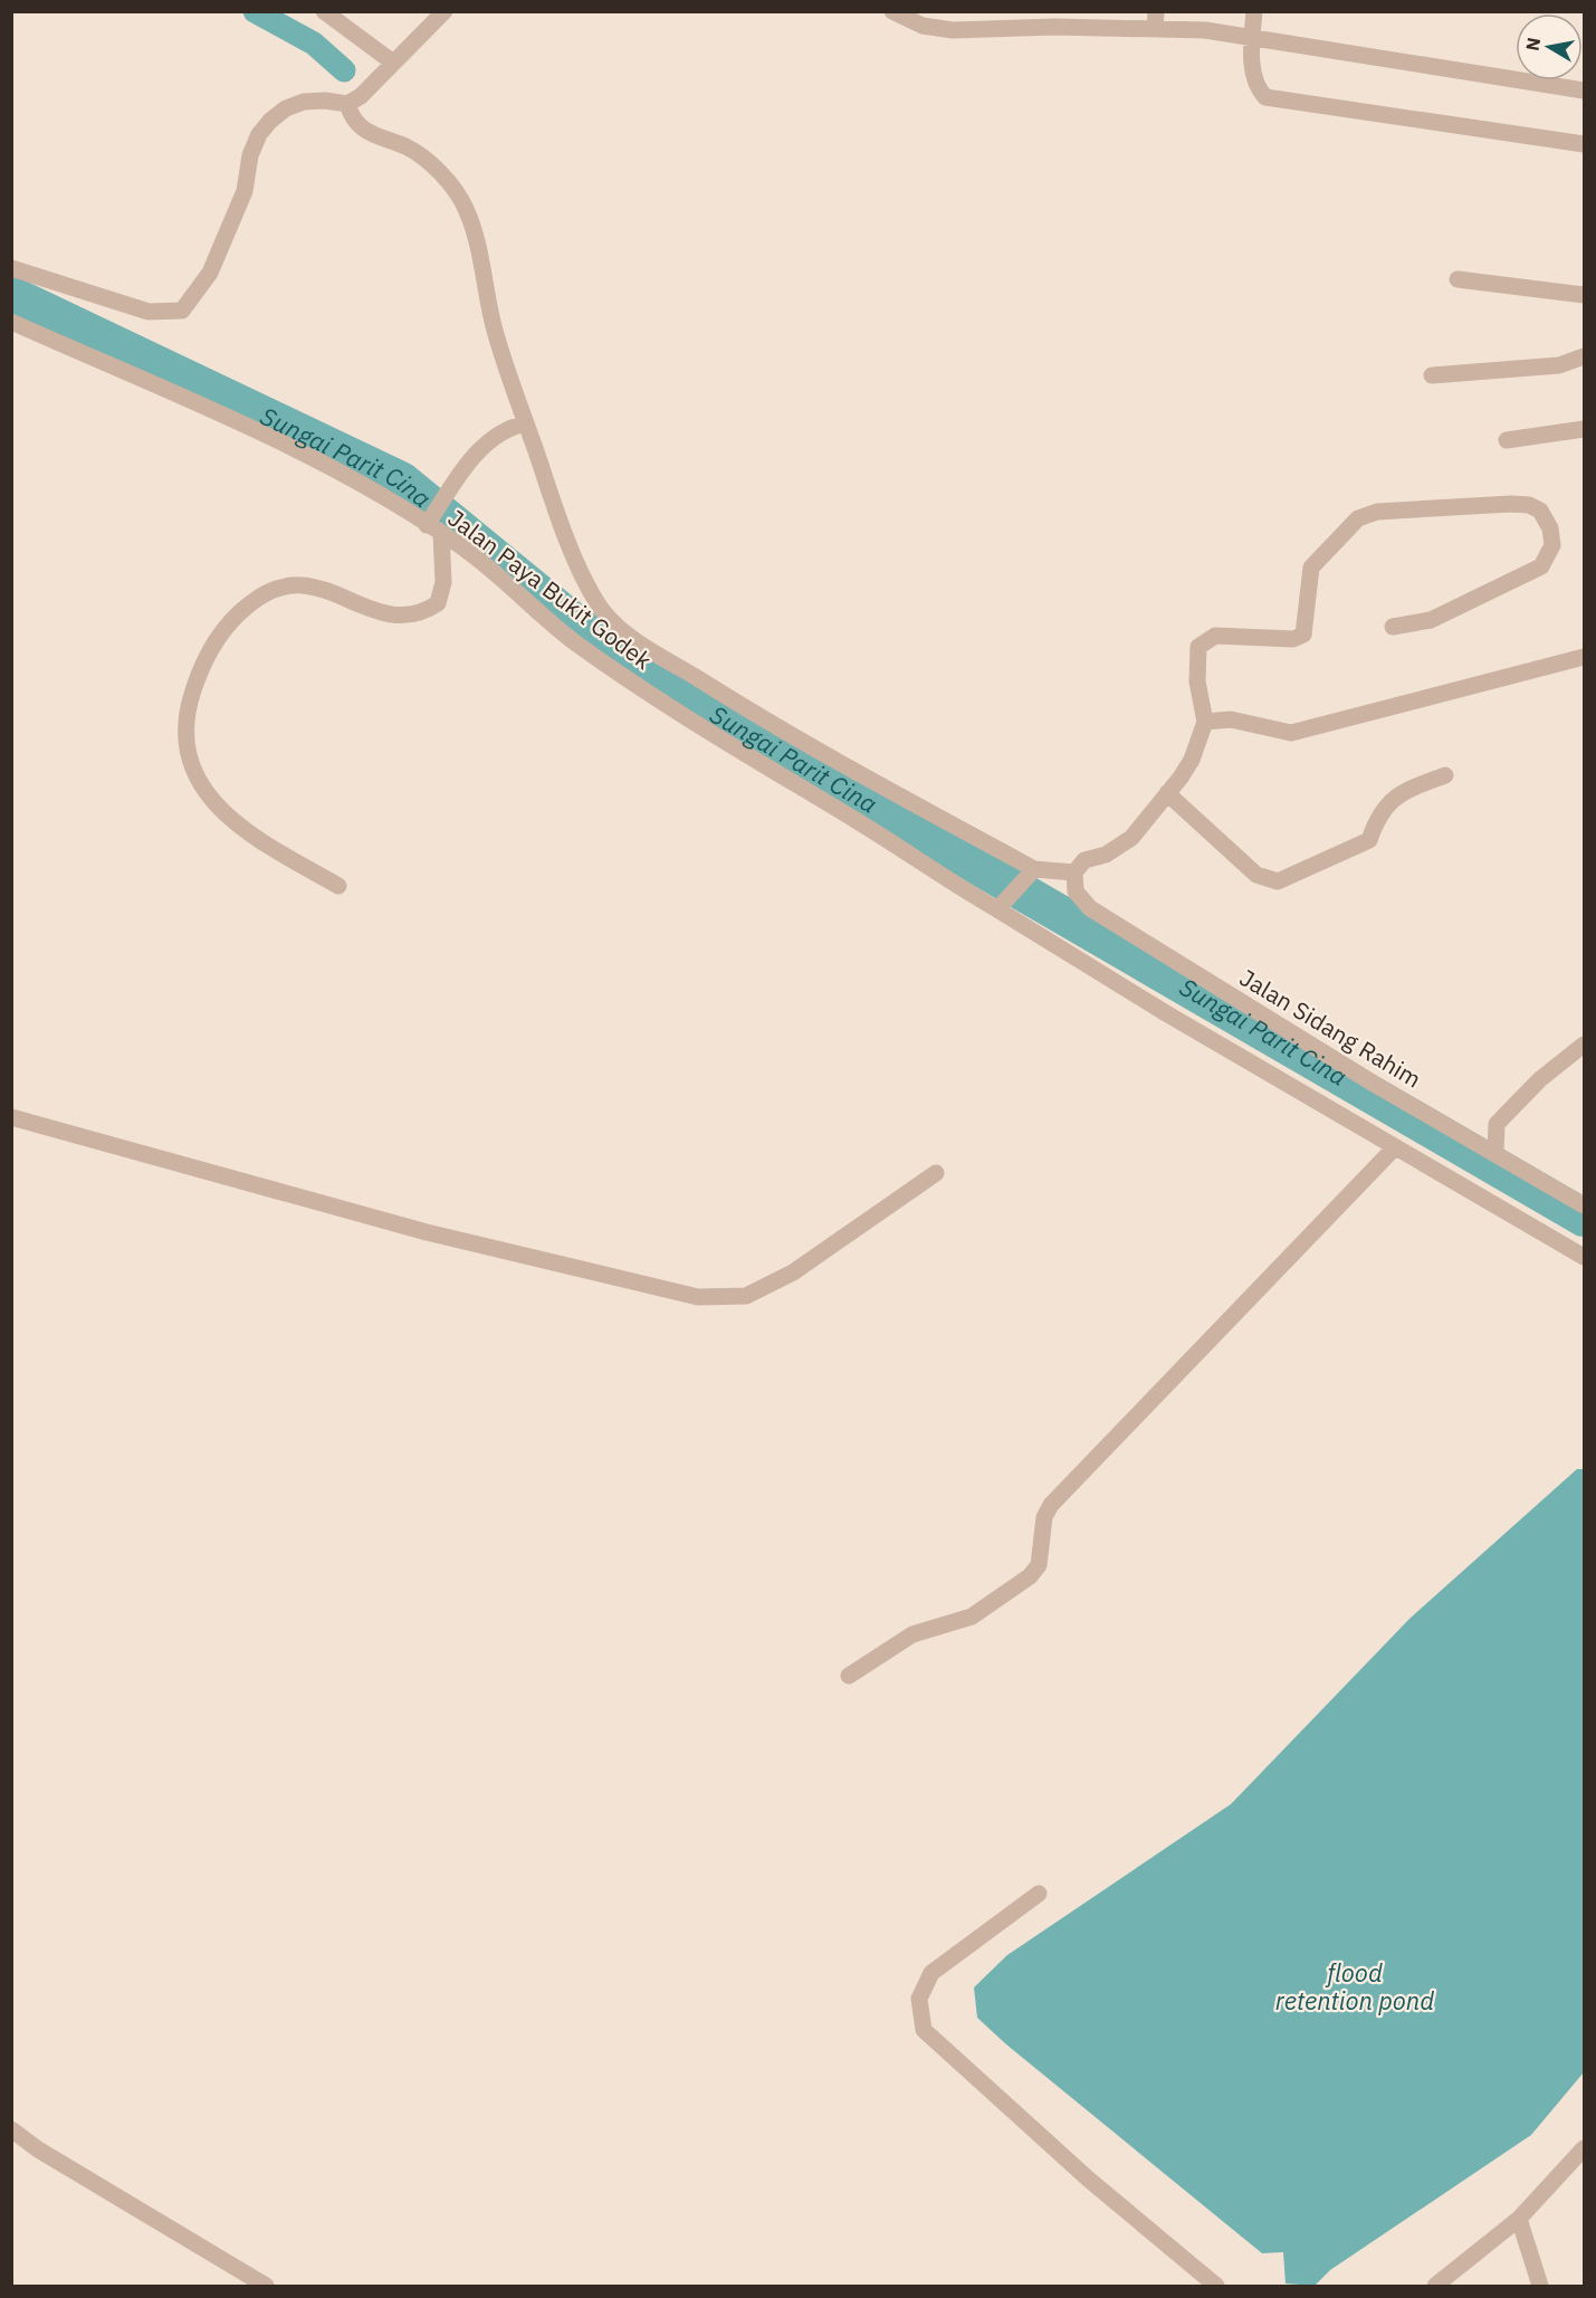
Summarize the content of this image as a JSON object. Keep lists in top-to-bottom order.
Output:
{
  "streets": {
    "street": ["Jalan Paya Bukit Godek", "Jalan Sidang Rahim"]
  },
  "water": ["Sungai Parit Cina", "flood retention pond"],
  "north": "left"
}
